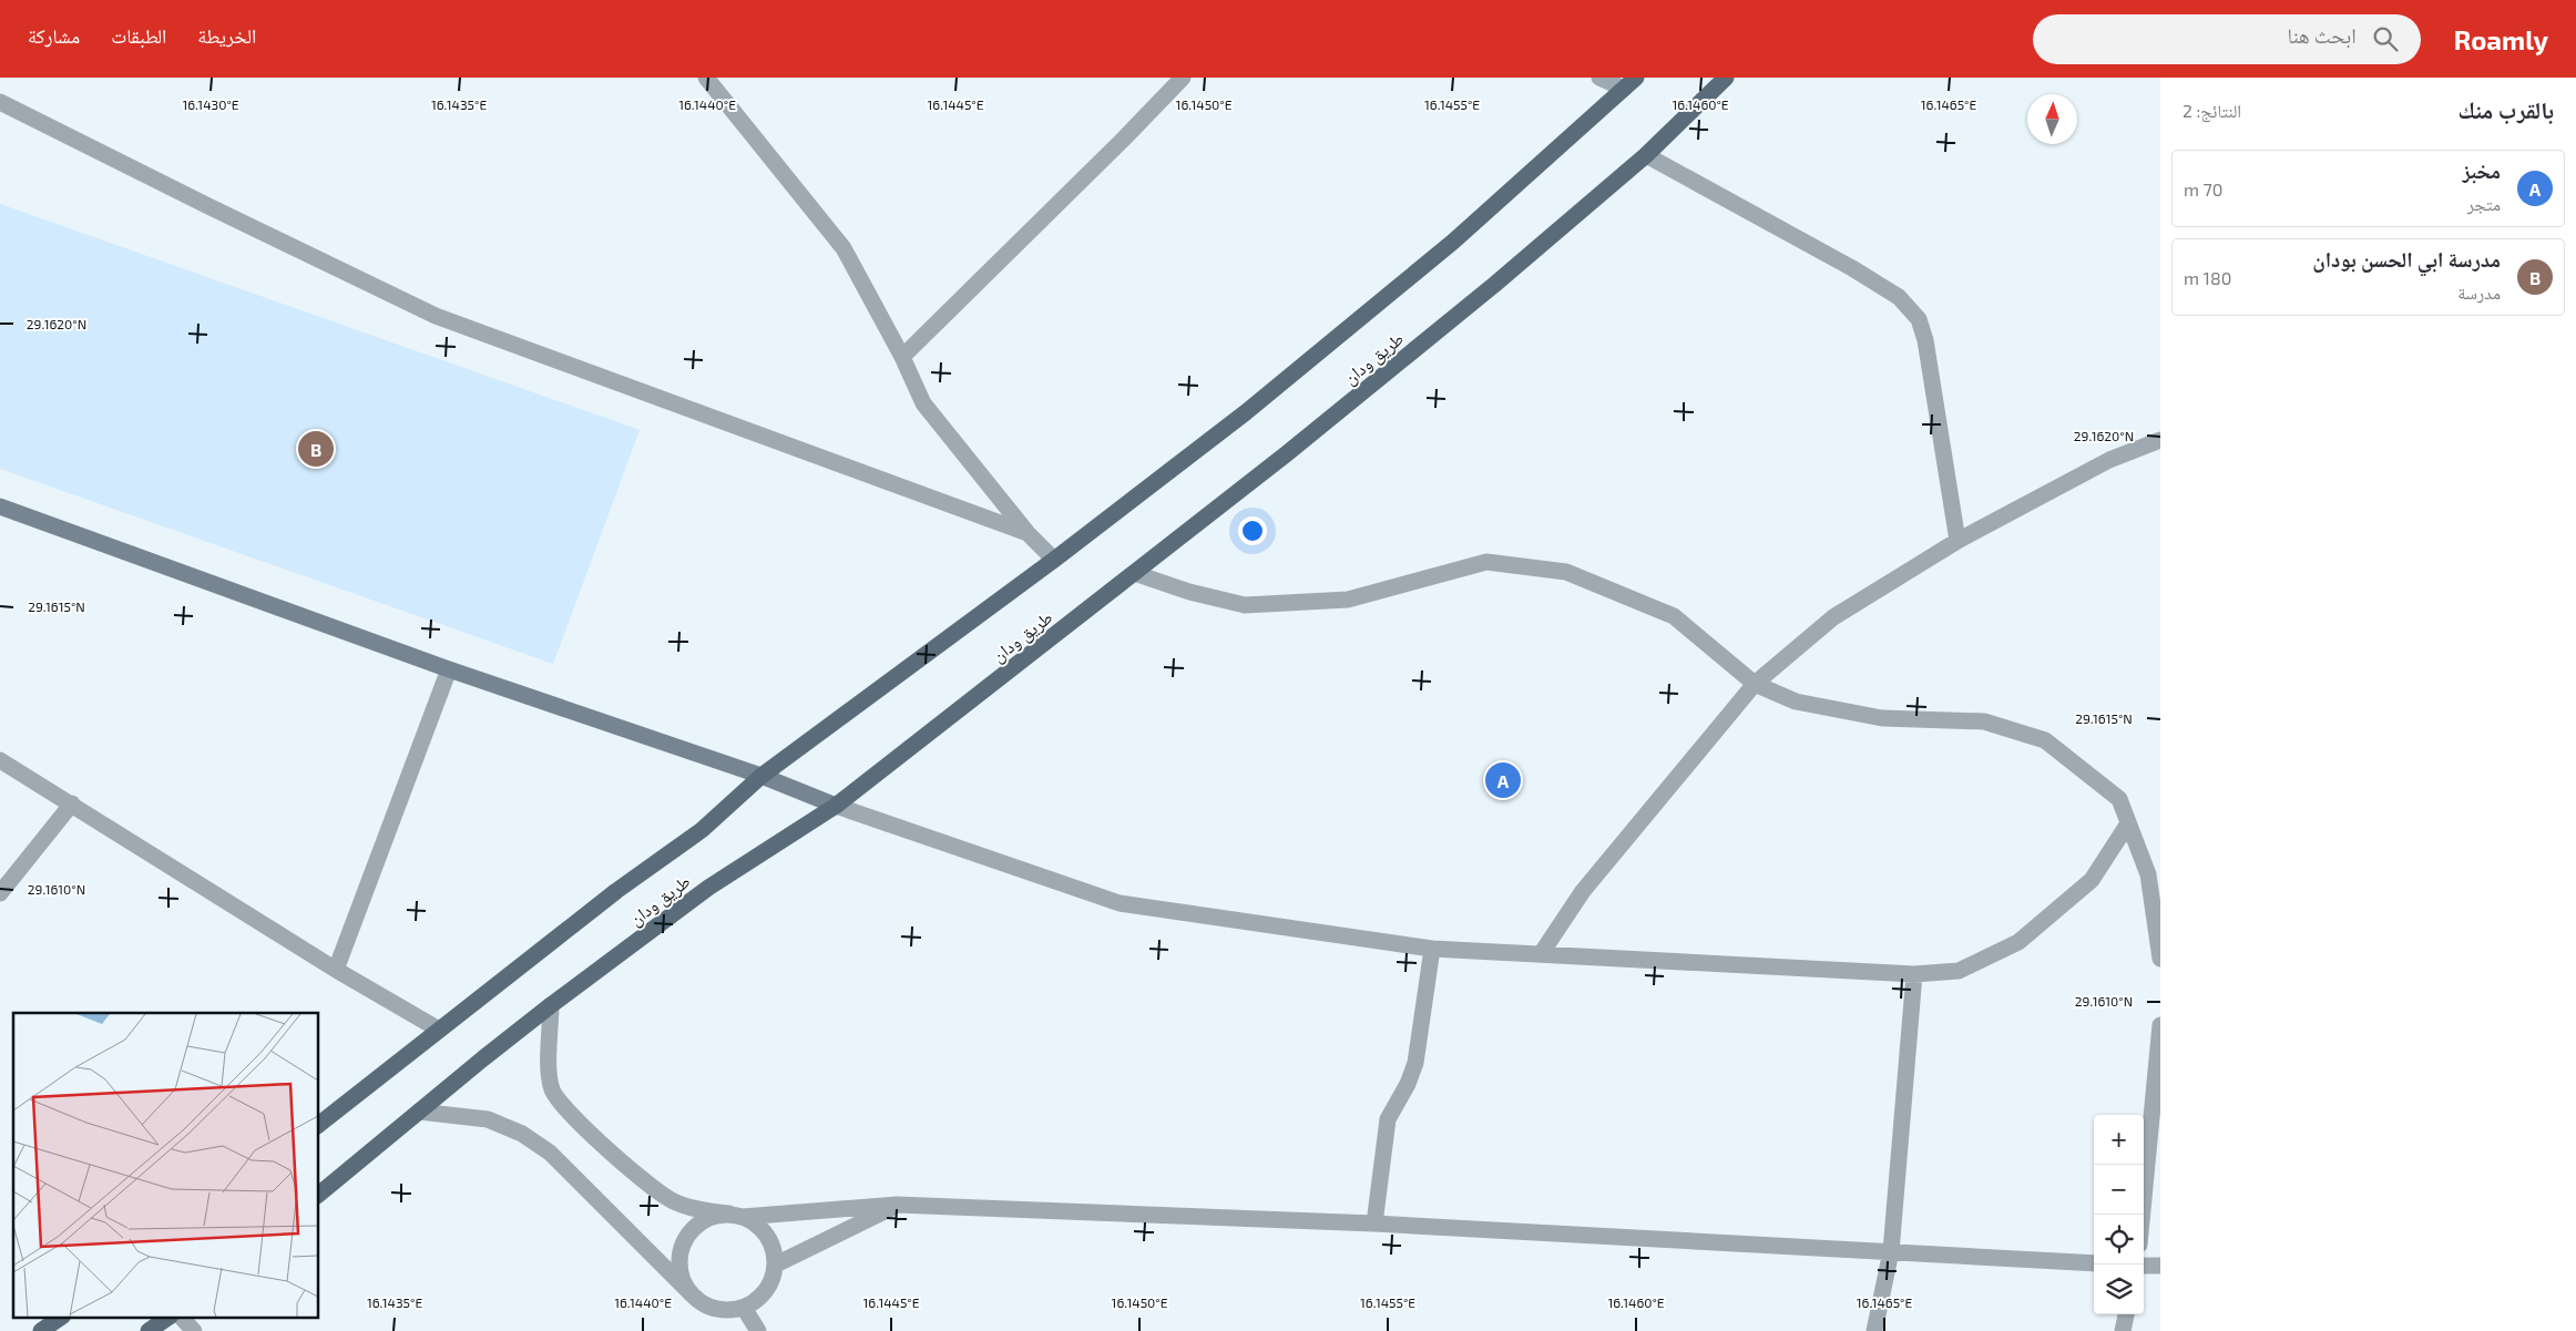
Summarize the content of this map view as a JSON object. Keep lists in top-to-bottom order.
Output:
{
  "streets": {
    "main road": ["طريق ودان"]
  },
  "north": "top",
  "page": {
    "header": "Roamly",
    "search": "ابحث هنا",
    "nav": ["الخريطة", "الطبقات", "مشاركة"],
    "heading": ["بالقرب منك", "النتائج: 2"],
    "list": [
      {
        "mark": "A",
        "name": "مخبز",
        "note": "متجر",
        "value": "70 m"
      },
      {
        "mark": "B",
        "name": "مدرسة ابي الحسن بودان",
        "note": "مدرسة",
        "value": "180 m"
      }
    ],
    "pins": ["B", "A"],
    "map_buttons": ["+", "−"]
  },
  "coordinates": [
    "16.1430°E",
    "16.1435°E",
    "16.1440°E",
    "16.1445°E",
    "16.1450°E",
    "16.1455°E",
    "16.1460°E",
    "16.1465°E",
    "29.1620°N",
    "29.1615°N",
    "29.1610°N"
  ]
}
